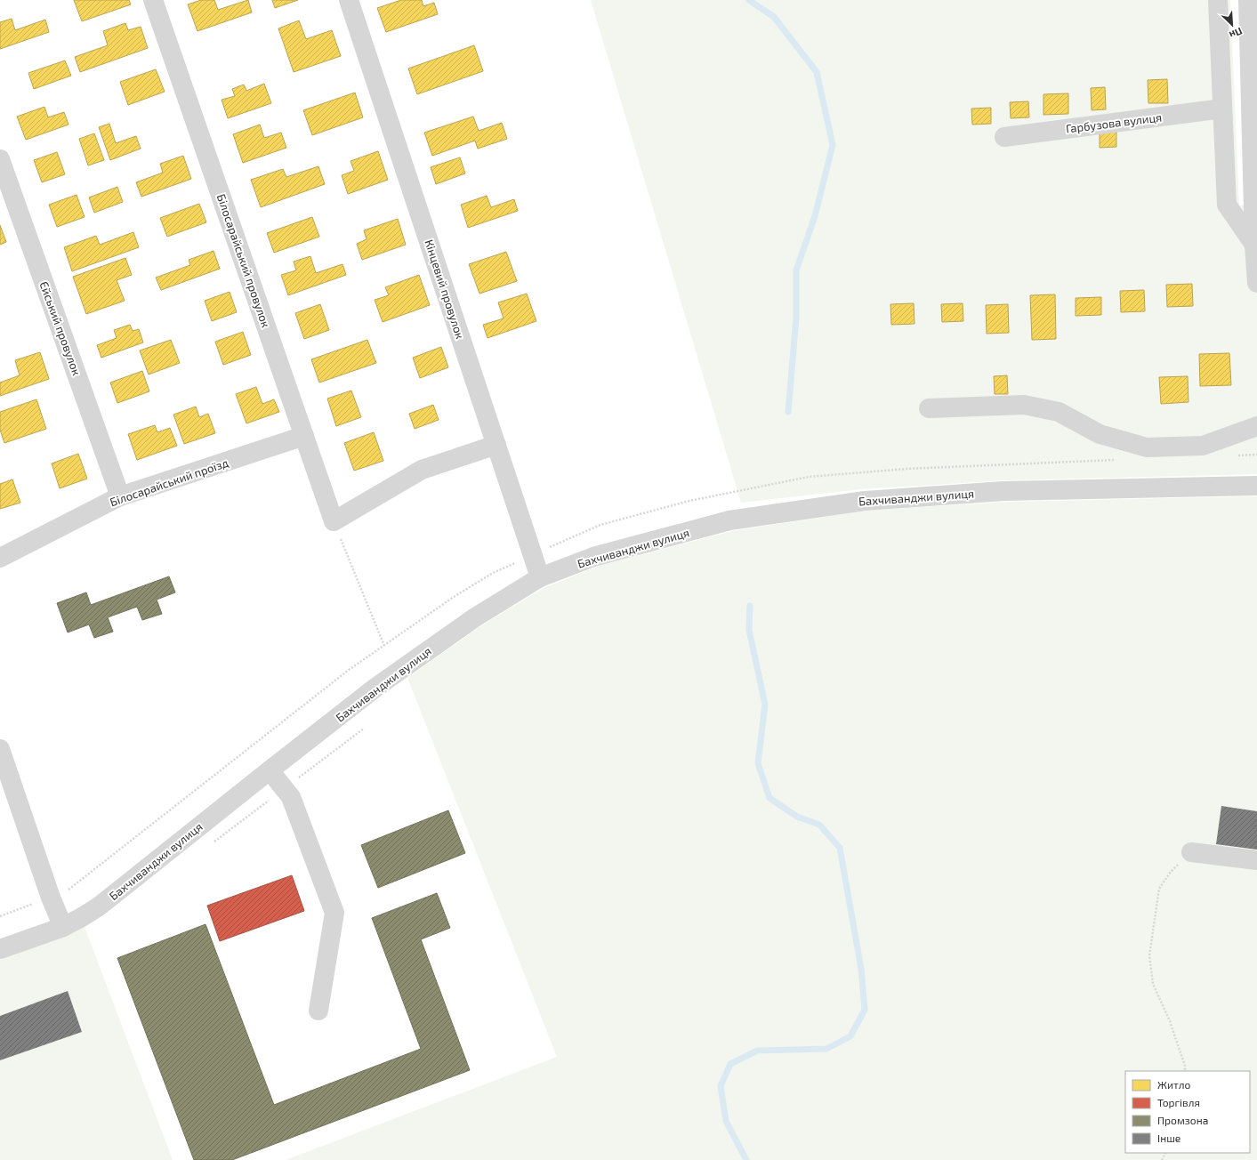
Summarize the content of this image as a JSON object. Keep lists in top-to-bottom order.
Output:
{
  "streets": {
    "street": [
      "Гарбузова вулиця",
      "Білосарайський провулок",
      "Кінцевий провулок",
      "Єйський провулок",
      "Білосарайський проїзд",
      "Бахчиванджи вулиця"
    ]
  },
  "crossings": [
    ["Білосарайський провулок", "Білосарайський проїзд"],
    ["Кінцевий провулок", "Бахчиванджи вулиця"],
    ["Єйський провулок", "Білосарайський проїзд"]
  ],
  "legend": [
    "Житло",
    "Торгівля",
    "Промзона",
    "Інше"
  ],
  "north": "bottom right"
}
